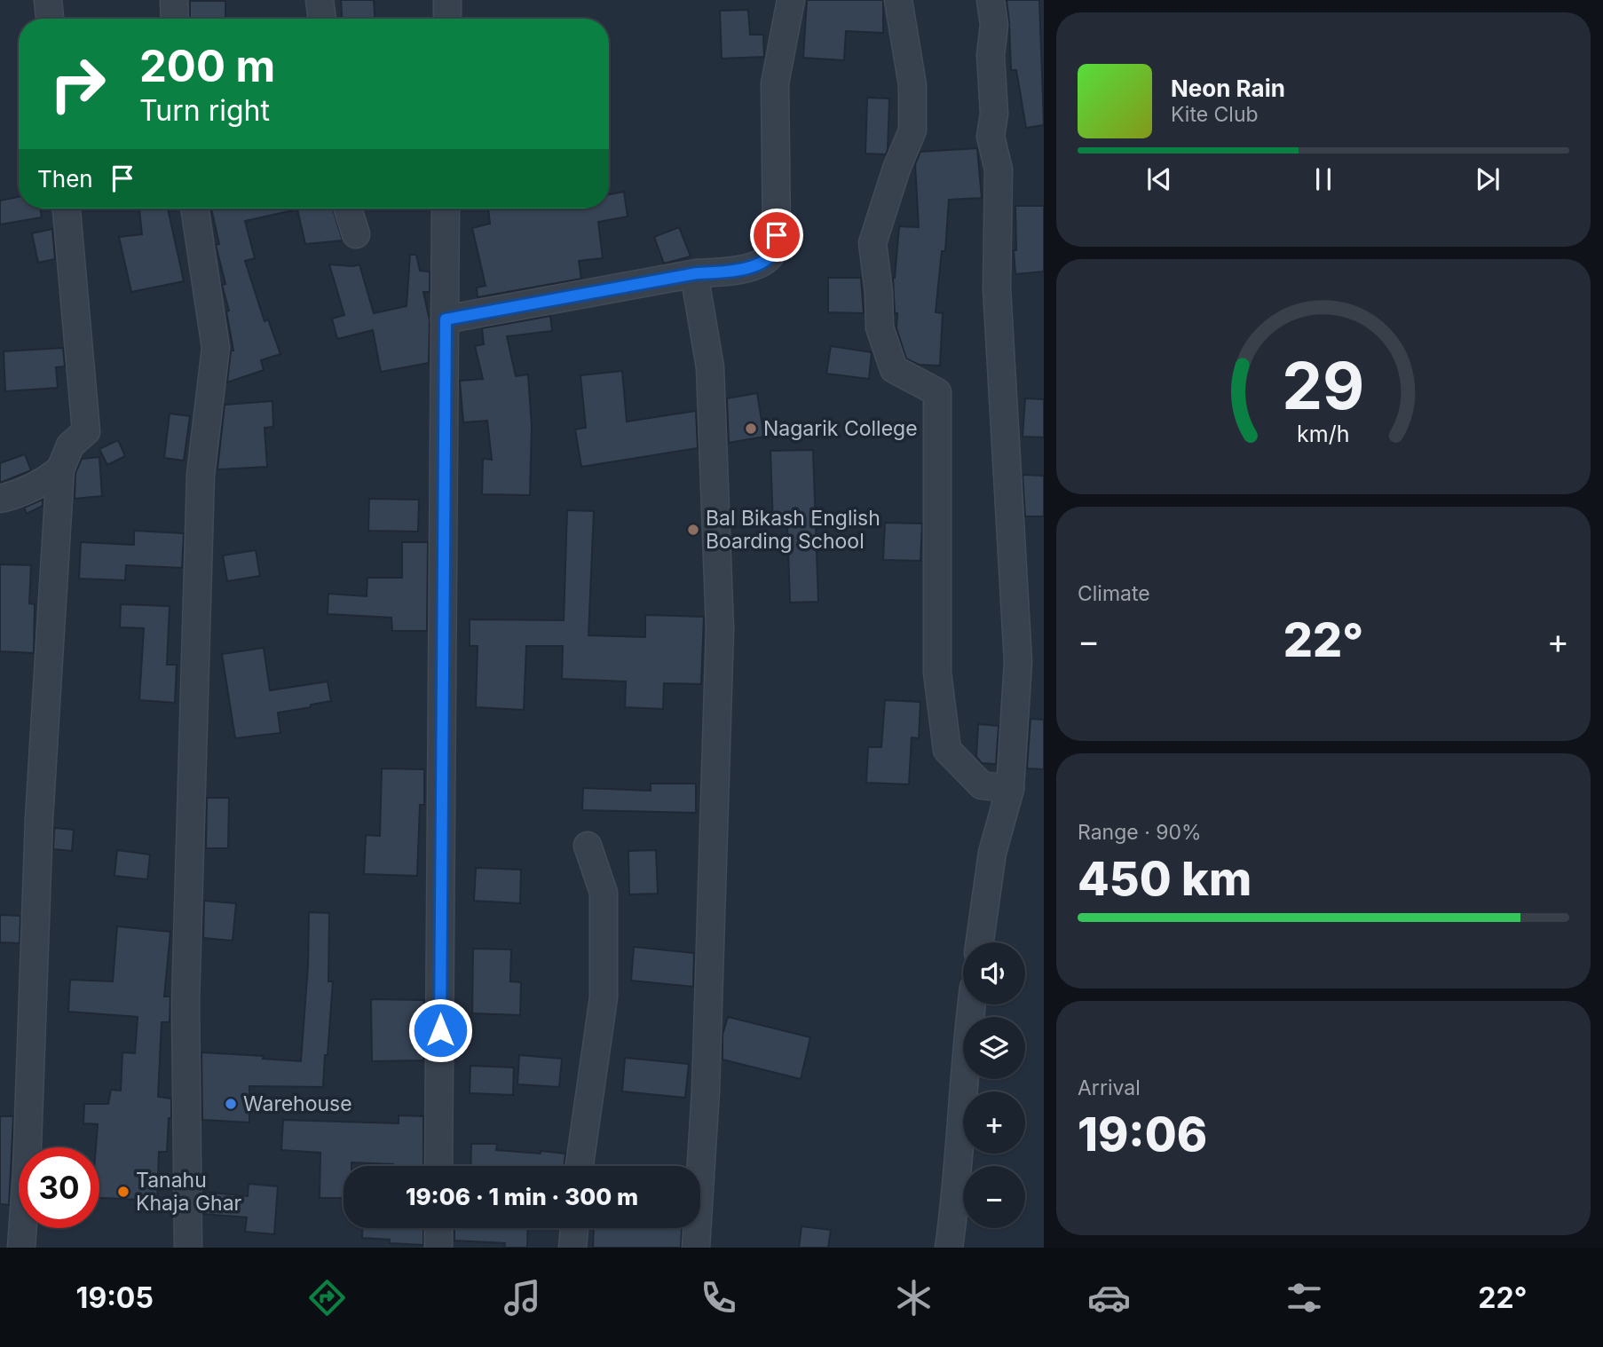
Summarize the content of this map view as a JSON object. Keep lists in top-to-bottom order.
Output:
{
  "places": [
    "Nagarik College",
    "Bal Bikash English Boarding School",
    "Warehouse",
    "Tanahu Khaja Ghar"
  ],
  "page": {
    "turn": ["200 m", "Turn right"],
    "song": ["Neon Rain", "Kite Club"],
    "then": "Then",
    "tile": [
      "Climate",
      ["Range · 90%", "450 km"],
      ["Arrival", "19:06"]
    ],
    "heat": ["−", "22°", "+"],
    "map_buttons": ["+", "−"],
    "limit": "30",
    "trip": "19:06 · 1 min · 300 m",
    "tabs": ["19:05", "22°"],
    "gauge": ["29", "km/h"]
  }
}
